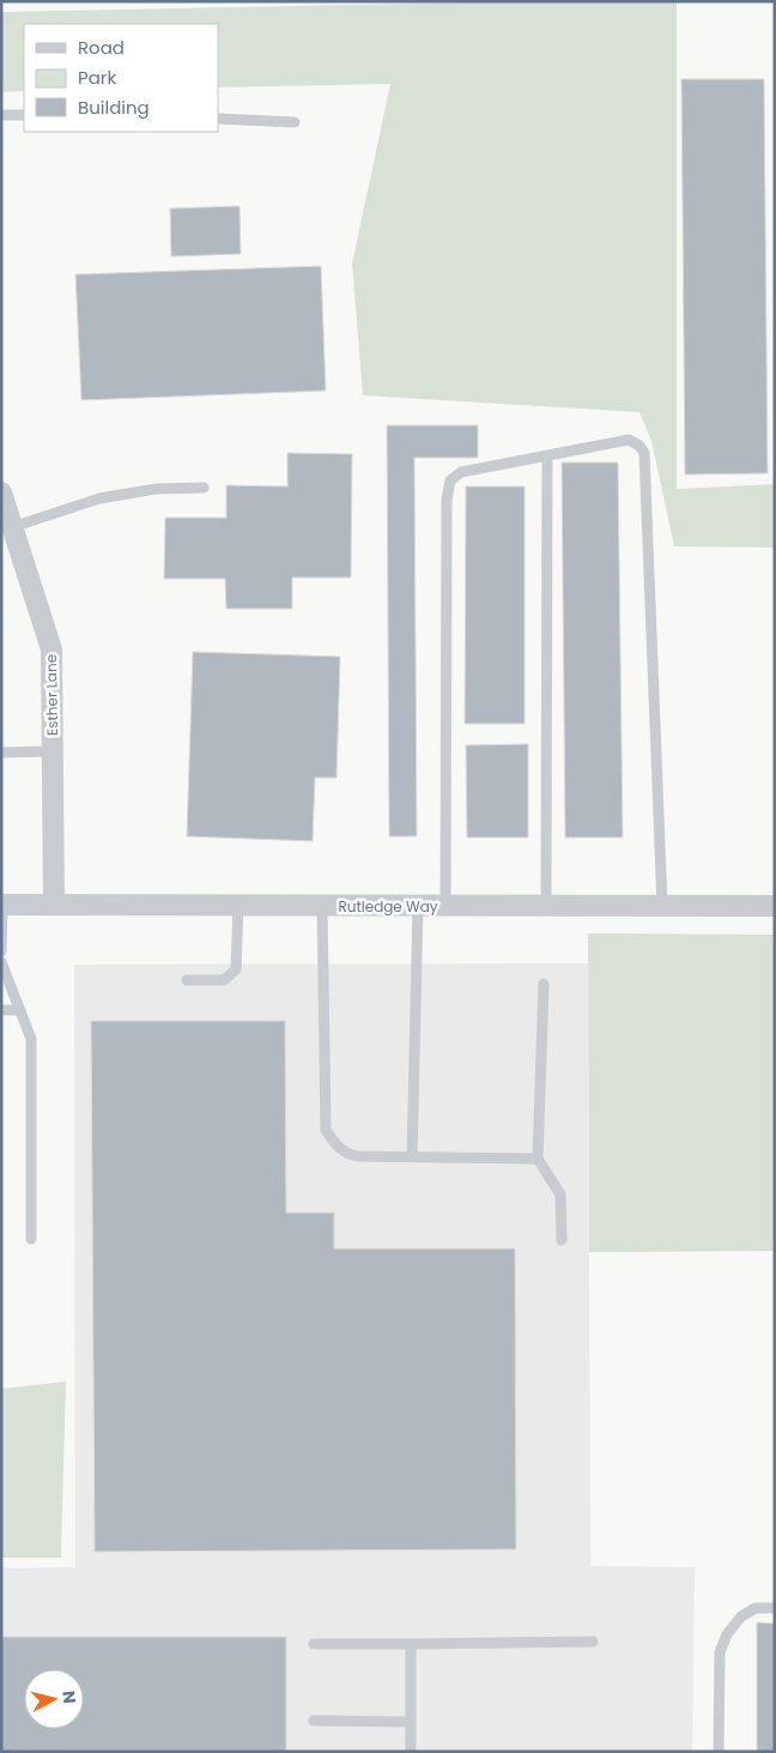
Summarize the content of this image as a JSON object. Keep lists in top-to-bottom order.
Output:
{
  "streets": {
    "street": ["Esther Lane", "Rutledge Way"]
  },
  "crossings": [
    ["Esther Lane", "Rutledge Way"]
  ],
  "legend": ["Road", "Park", "Building"],
  "north": "right"
}
